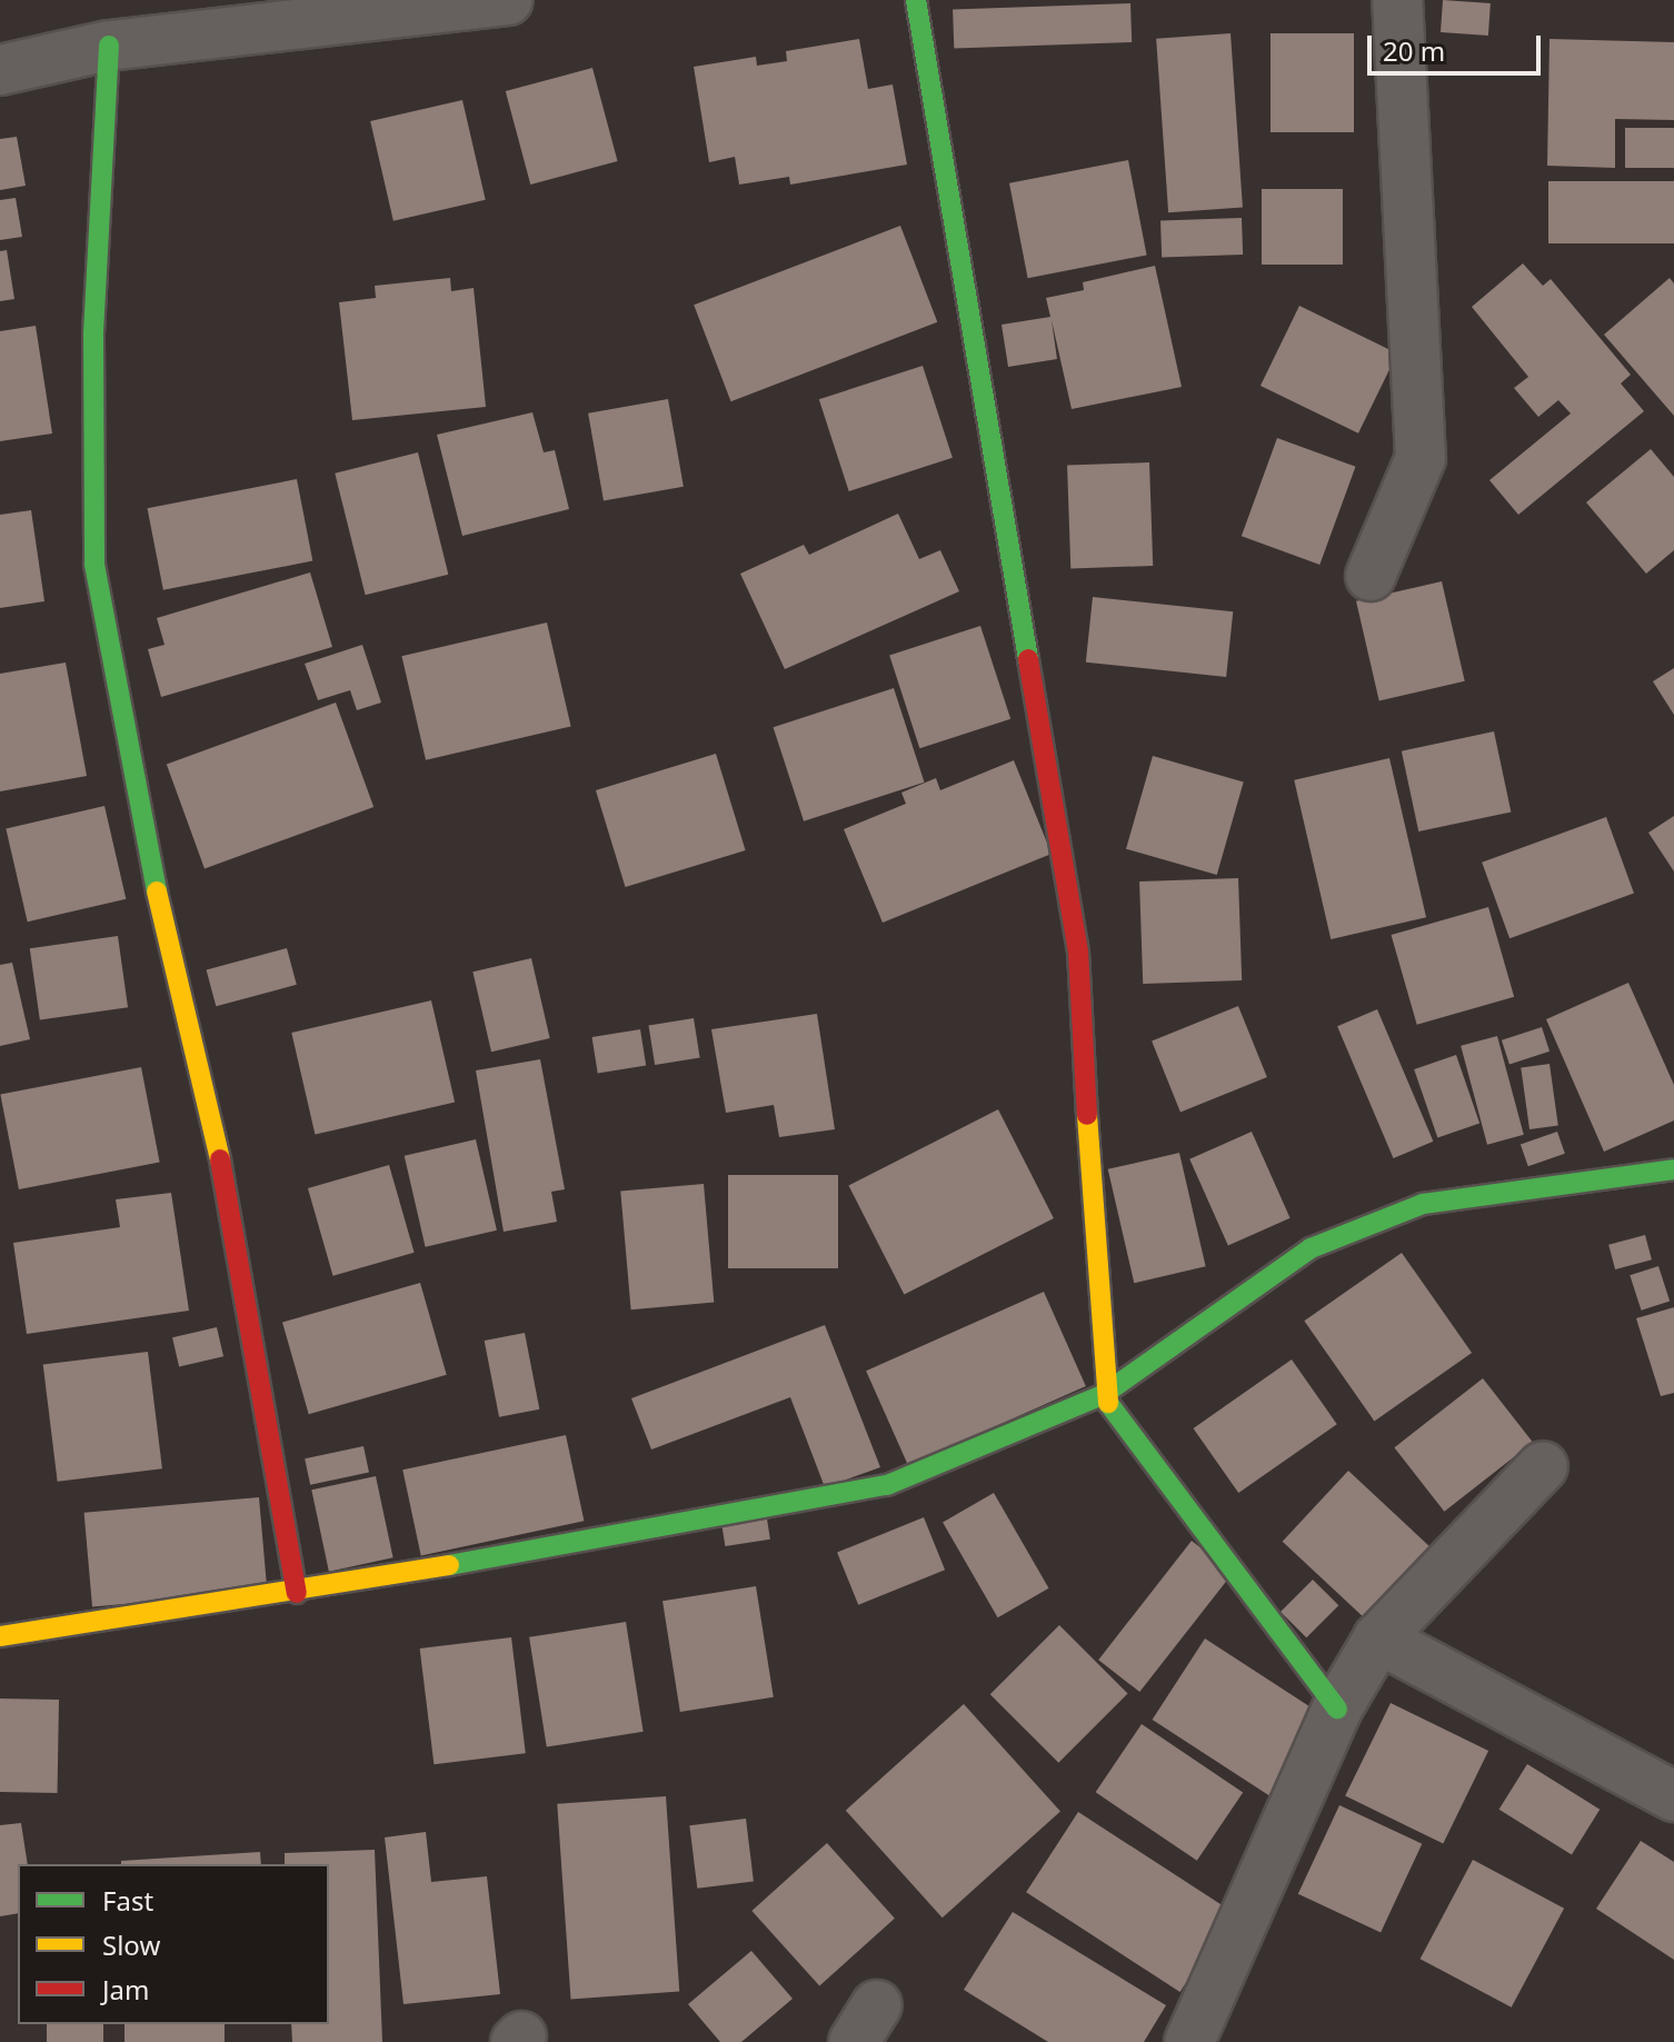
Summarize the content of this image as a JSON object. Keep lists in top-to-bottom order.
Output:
{
  "legend": ["Fast", "Slow", "Jam"],
  "scale_bar": "20 m"
}
